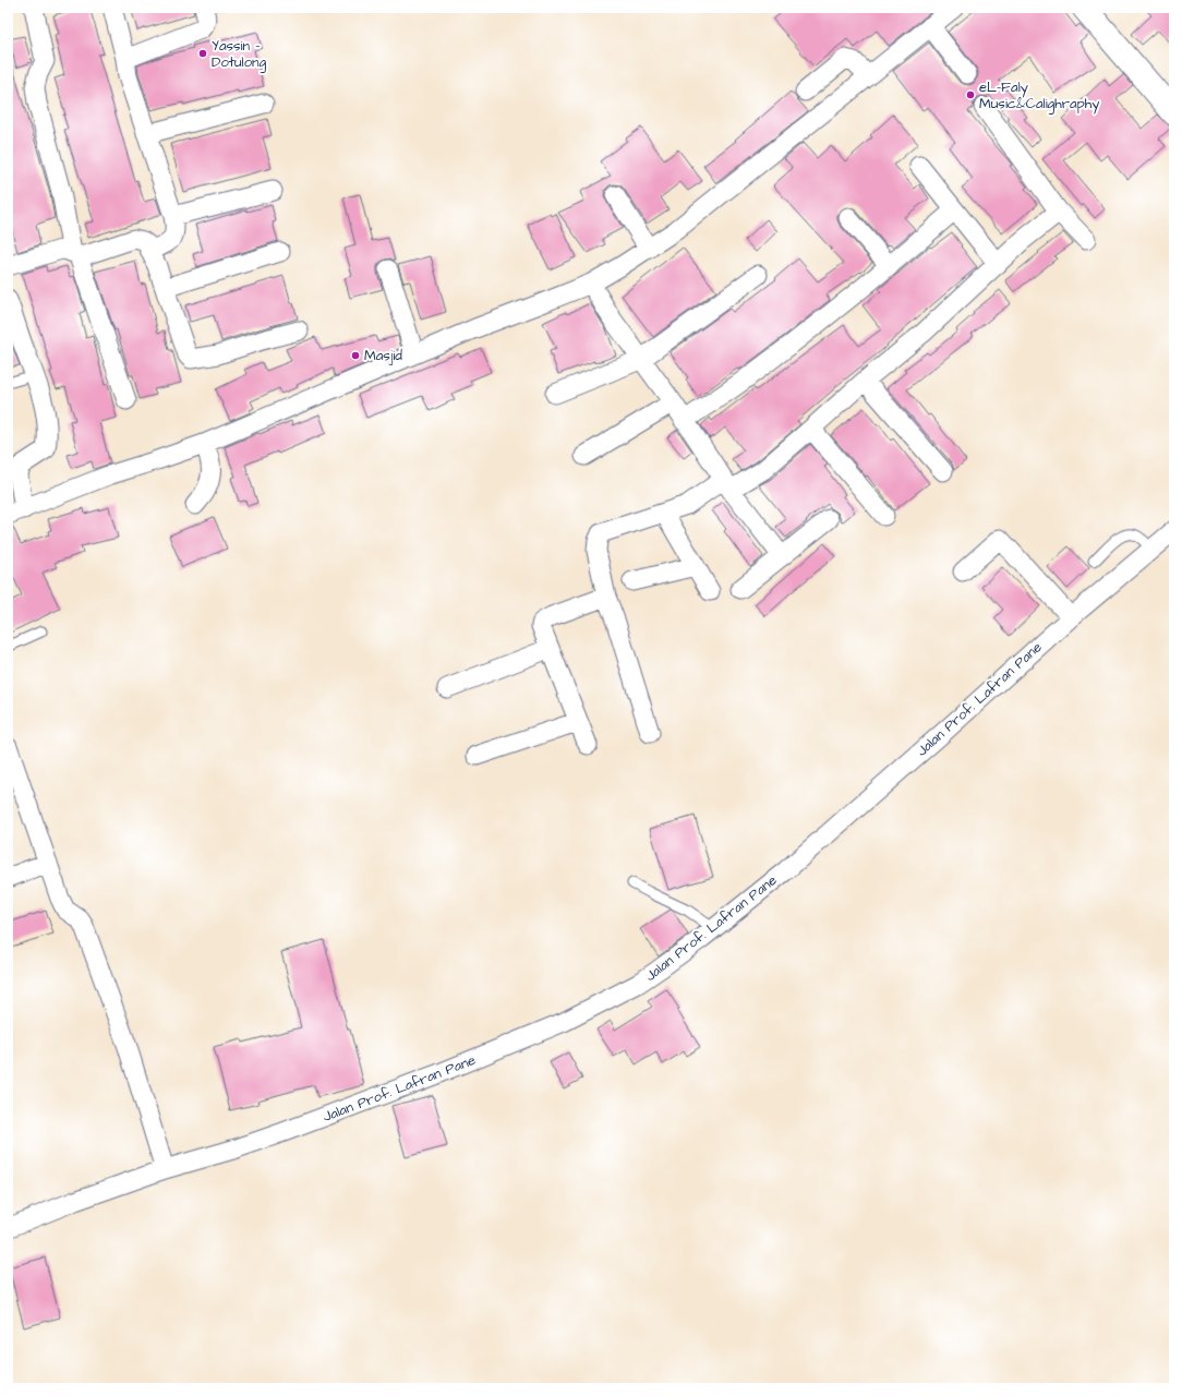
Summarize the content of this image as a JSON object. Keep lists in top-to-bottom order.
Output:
{
  "streets": {
    "street": ["Jalan Prof. Lafran Pane"]
  },
  "places": ["Yassin - Dotulong", "eL-Faly Music&Calighraphy", "Masjid"]
}
